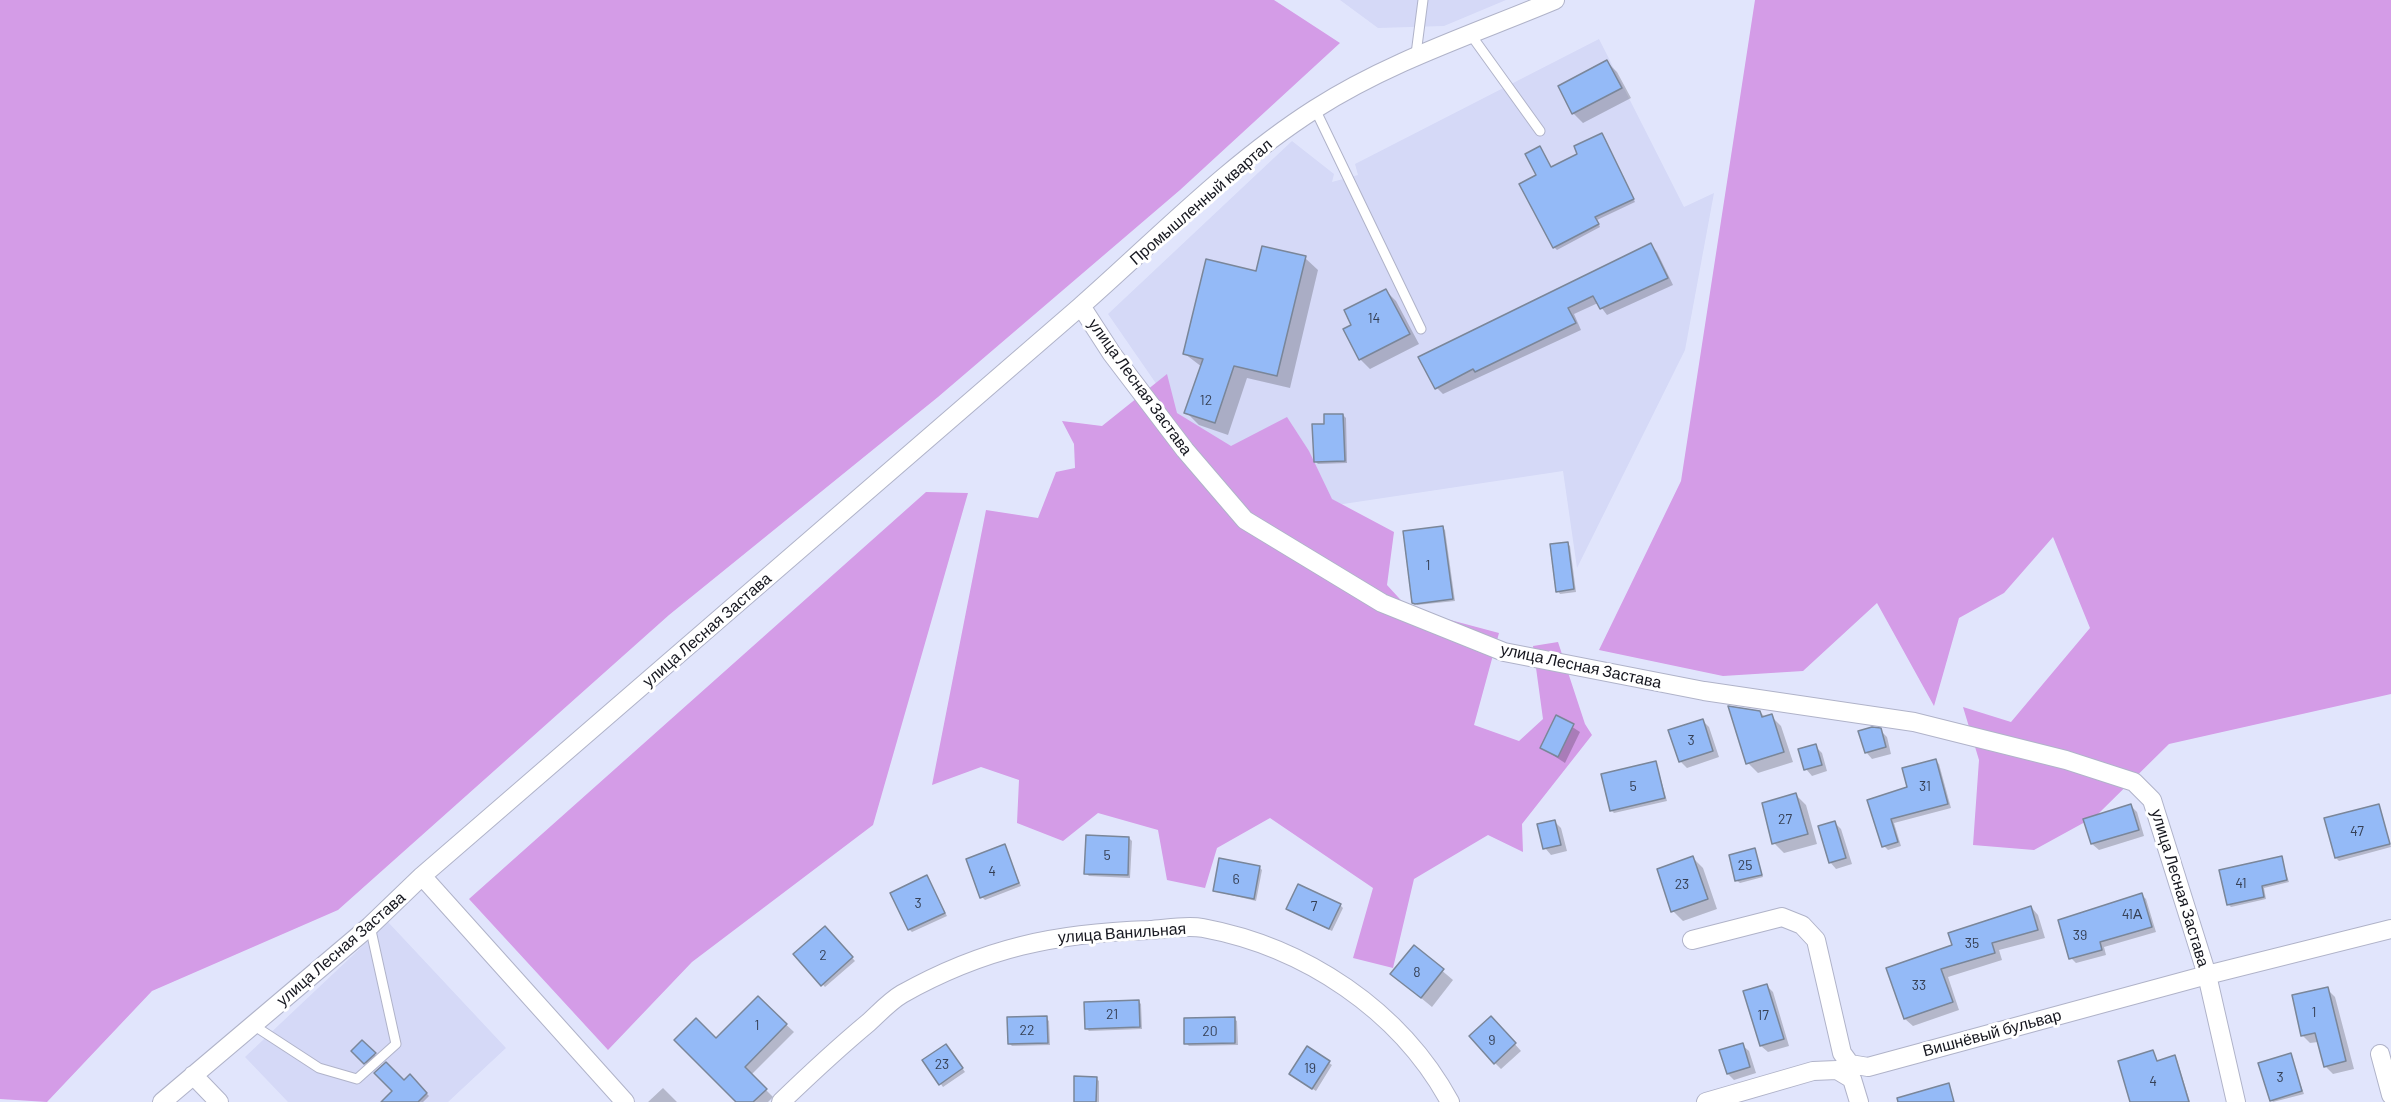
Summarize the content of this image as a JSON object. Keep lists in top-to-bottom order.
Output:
{
  "streets": {
    "street": [
      "Промышленный квартал",
      "улица Лесная Застава",
      "улица Ванильная",
      "Вишнёвый бульвар"
    ]
  },
  "crossings": [
    ["Промышленный квартал", "улица Лесная Застава"],
    ["улица Лесная Застава", "Вишнёвый бульвар"]
  ],
  "house_numbers": [
    "14",
    "12",
    "1",
    "3",
    "5",
    "31",
    "27",
    "47",
    "5",
    "25",
    "4",
    "6",
    "41",
    "23",
    "3",
    "7",
    "41А",
    "39",
    "35",
    "2",
    "8",
    "33",
    "1",
    "21",
    "17",
    "1",
    "22",
    "20",
    "9",
    "23",
    "19",
    "3",
    "4"
  ]
}
